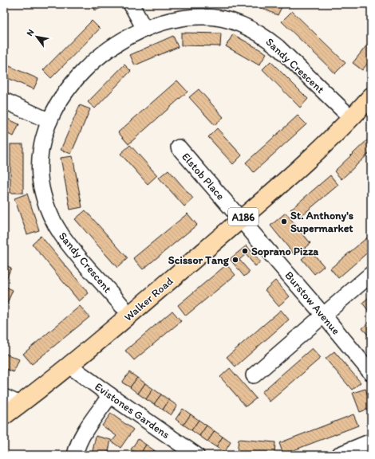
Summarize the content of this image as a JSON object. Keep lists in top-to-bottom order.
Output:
{
  "streets": {
    "main road": ["A186", "Walker Road"],
    "street": [
      "Sandy Crescent",
      "Elstob Place",
      "Burstow Avenue",
      "Evistones Gardens"
    ]
  },
  "crossings": [
    ["Sandy Crescent", "Walker Road"],
    ["Elstob Place", "Walker Road"],
    ["Elstob Place", "Burstow Avenue"],
    ["Walker Road", "Burstow Avenue"],
    ["Walker Road", "Evistones Gardens"]
  ],
  "places": ["St. Anthony's Supermarket", "Soprano Pizza", "Scissor Tang"],
  "north": "top left"
}
